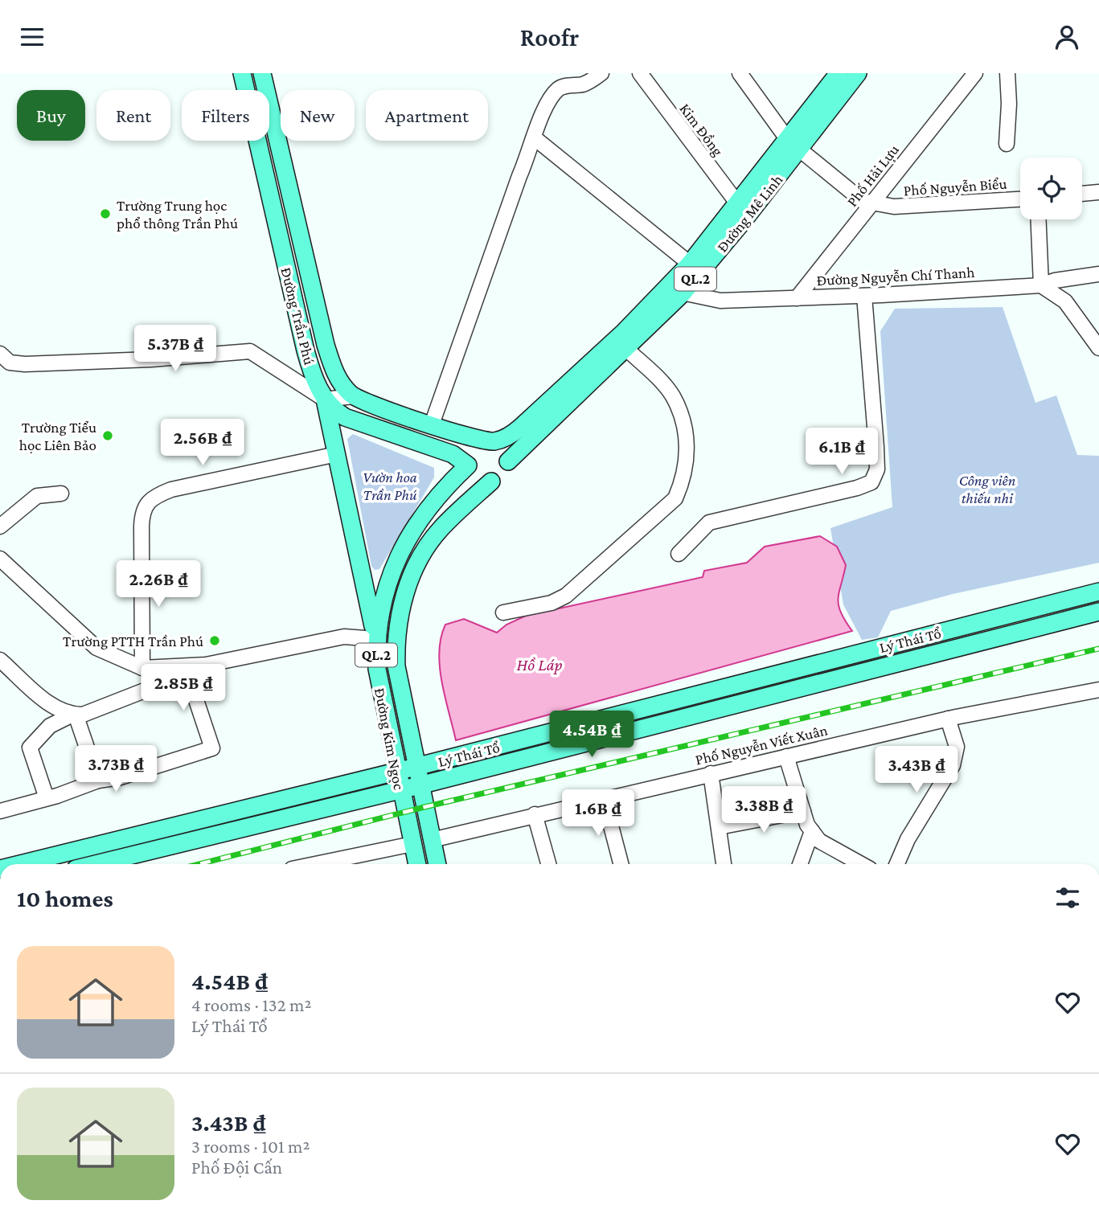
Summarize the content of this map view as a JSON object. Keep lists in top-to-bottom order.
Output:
{
  "streets": {
    "main road": [
      "Đường Mê Linh",
      "QL.2",
      "Đường Trần Phú",
      "Lý Thái Tổ",
      "Đường Kim Ngọc"
    ],
    "street": [
      "Kim Đồng",
      "Phố Hải Lựu",
      "Phố Nguyễn Biểu",
      "Đường Nguyễn Chí Thanh",
      "Phố Nguyễn Viết Xuân"
    ]
  },
  "crossings": [
    ["Kim Đồng", "Đường Mê Linh"],
    ["Phố Hải Lựu", "Phố Nguyễn Biểu"],
    ["Phố Hải Lựu", "Đường Nguyễn Chí Thanh"],
    ["Phố Nguyễn Biểu", "Đường Mê Linh"],
    ["Đường Mê Linh", "Đường Nguyễn Chí Thanh"],
    ["Đường Mê Linh", "QL.2"],
    ["Đường Mê Linh", "Đường Trần Phú"],
    ["Đường Mê Linh", "Đường Kim Ngọc"],
    ["QL.2", "Đường Trần Phú"],
    ["QL.2", "Đường Kim Ngọc"],
    ["Đường Trần Phú", "Đường Kim Ngọc"],
    ["Lý Thái Tổ", "Đường Kim Ngọc"],
    ["Đường Kim Ngọc", "Phố Nguyễn Viết Xuân"]
  ],
  "water": ["Hồ Láp"],
  "parks": ["Vườn hoa Trần Phú", "Công viên thiếu nhi"],
  "places": ["Trường Trung học phổ thông Trần Phú", "Trường Tiểu học Liên Bảo", "Trường PTTH Trần Phú"],
  "page": {
    "header": "Roofr",
    "chip": [
      "Buy",
      "Rent",
      "Filters",
      "New",
      "Apartment"
    ],
    "price": [
      "5.37B ₫",
      "2.56B ₫",
      "6.1B ₫",
      "2.26B ₫",
      "2.85B ₫",
      "4.54B ₫",
      "3.73B ₫",
      "3.43B ₫",
      "3.38B ₫",
      "1.6B ₫"
    ],
    "heading": "10 homes",
    "list": [
      {
        "name": "4.54B ₫",
        "note": "4 rooms · 132 m² · Lý Thái Tổ"
      },
      {
        "name": "3.43B ₫",
        "note": "3 rooms · 101 m² · Phố Đội Cấn"
      }
    ]
  }
}
